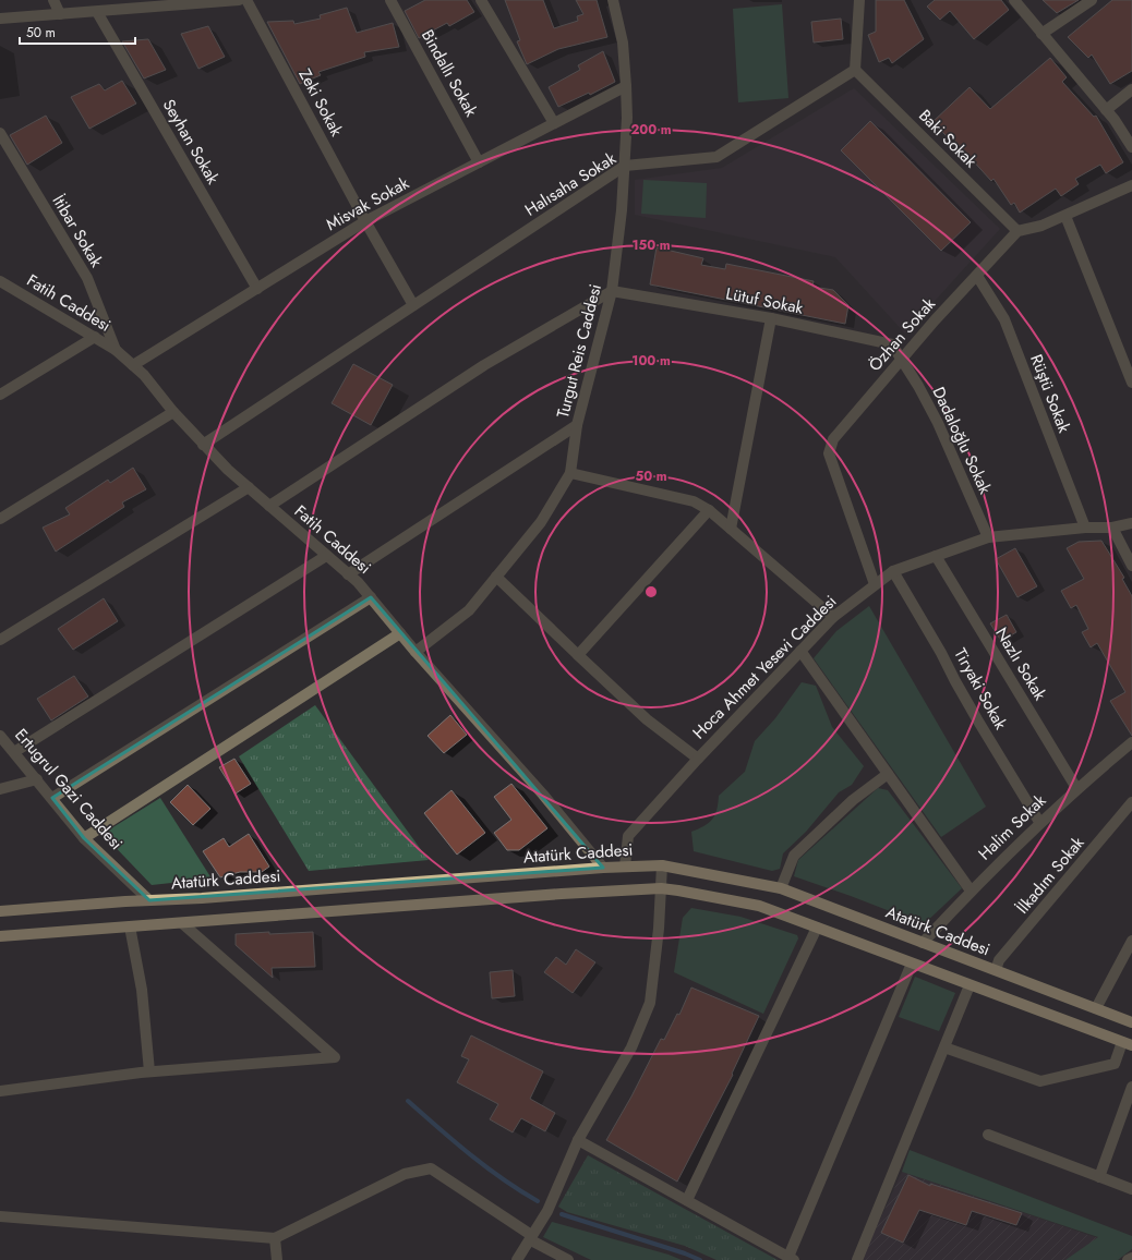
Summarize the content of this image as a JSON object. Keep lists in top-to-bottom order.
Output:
{
  "streets": {
    "main road": ["Atatürk Caddesi"],
    "street": [
      "Bindallı Sokak",
      "Zeki Sokak",
      "Baki Sokak",
      "Seyhan Sokak",
      "Halısaha Sokak",
      "Misvak Sokak",
      "İtibar Sokak",
      "Lütuf Sokak",
      "Fatih Caddesi",
      "Özhan Sokak",
      "Turgut Reis Caddesi",
      "Rüştü Sokak",
      "Dadaloğlu Sokak",
      "Nazlı Sokak",
      "Hoca Ahmet Yesevi Caddesi",
      "Tiryaki Sokak",
      "Ertugrul Gazi Caddesi",
      "Halim Sokak",
      "İlkadım Sokak"
    ]
  },
  "crossings": [
    ["Bindallı Sokak", "Misvak Sokak"],
    ["Zeki Sokak", "Halısaha Sokak"],
    ["Zeki Sokak", "Misvak Sokak"],
    ["Baki Sokak", "Halısaha Sokak"],
    ["Baki Sokak", "Özhan Sokak"],
    ["Seyhan Sokak", "Misvak Sokak"],
    ["Halısaha Sokak", "Fatih Caddesi"],
    ["Halısaha Sokak", "Turgut Reis Caddesi"],
    ["Misvak Sokak", "Fatih Caddesi"],
    ["Misvak Sokak", "Turgut Reis Caddesi"],
    ["İtibar Sokak", "Fatih Caddesi"],
    ["Lütuf Sokak", "Özhan Sokak"],
    ["Lütuf Sokak", "Turgut Reis Caddesi"],
    ["Lütuf Sokak", "Dadaloğlu Sokak"],
    ["Fatih Caddesi", "Turgut Reis Caddesi"],
    ["Fatih Caddesi", "Atatürk Caddesi"],
    ["Özhan Sokak", "Rüştü Sokak"],
    ["Özhan Sokak", "Dadaloğlu Sokak"],
    ["Özhan Sokak", "Hoca Ahmet Yesevi Caddesi"],
    ["Rüştü Sokak", "Hoca Ahmet Yesevi Caddesi"],
    ["Dadaloğlu Sokak", "Hoca Ahmet Yesevi Caddesi"],
    ["Nazlı Sokak", "Hoca Ahmet Yesevi Caddesi"],
    ["Nazlı Sokak", "Halim Sokak"],
    ["Hoca Ahmet Yesevi Caddesi", "Tiryaki Sokak"],
    ["Hoca Ahmet Yesevi Caddesi", "Atatürk Caddesi"],
    ["Tiryaki Sokak", "Halim Sokak"],
    ["Ertugrul Gazi Caddesi", "Atatürk Caddesi"],
    ["Halim Sokak", "Atatürk Caddesi"],
    ["Atatürk Caddesi", "İlkadım Sokak"]
  ],
  "scale_bar": "50 m",
  "rings": [
    "200 m",
    "150 m",
    "100 m",
    "50 m"
  ]
}
